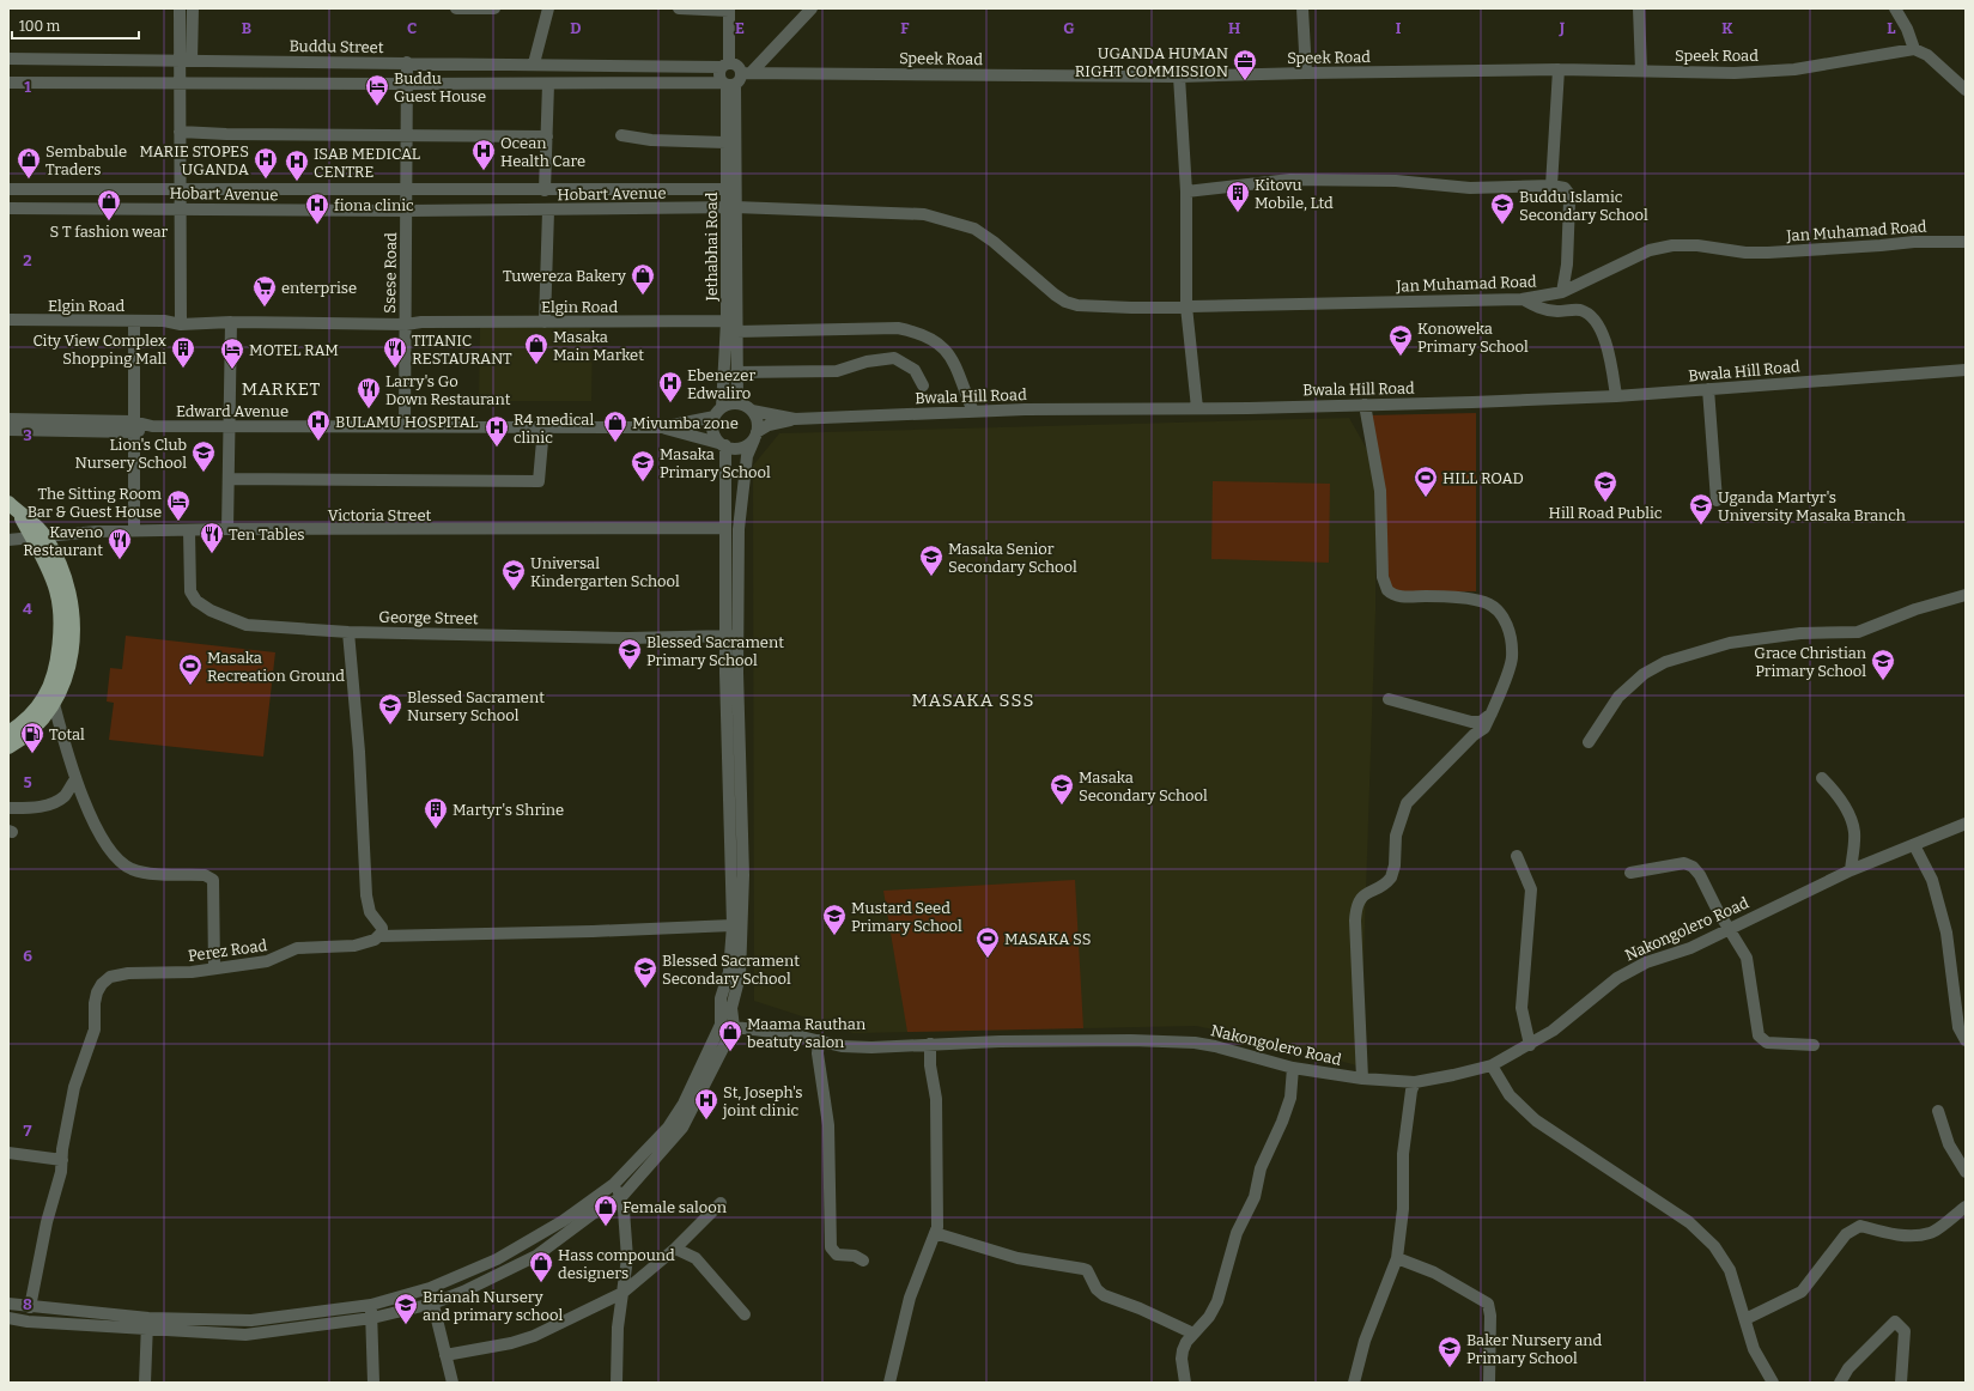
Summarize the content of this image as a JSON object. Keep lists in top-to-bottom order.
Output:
{
  "streets": {
    "street": [
      "Buddu Street",
      "Speek Road",
      "Hobart Avenue",
      "Jan Muhamad Road",
      "Jethabhai Road",
      "Ssese Road",
      "Elgin Road",
      "Bwala Hill Road",
      "Edward Avenue",
      "Victoria Street",
      "George Street",
      "Nakongolero Road",
      "Perez Road"
    ]
  },
  "crossings": [
    ["Buddu Street", "Ssese Road"],
    ["Hobart Avenue", "Jan Muhamad Road"],
    ["Hobart Avenue", "Jethabhai Road"],
    ["Hobart Avenue", "Ssese Road"],
    ["Jethabhai Road", "Elgin Road"],
    ["Jethabhai Road", "Bwala Hill Road"],
    ["Jethabhai Road", "Edward Avenue"],
    ["Ssese Road", "Elgin Road"],
    ["Ssese Road", "Edward Avenue"],
    ["Elgin Road", "Bwala Hill Road"],
    ["Bwala Hill Road", "Edward Avenue"],
    ["Victoria Street", "George Street"]
  ],
  "districts": ["MARKET", "MASAKA SSS"],
  "places": {
    "office": ["UGANDA HUMAN RIGHT COMMISSION"],
    "hotel": ["Buddu Guest House", "MOTEL RAM", "The Sitting Room Bar & Guest House"],
    "hospital": [
      "Ocean Health Care",
      "MARIE STOPES UGANDA",
      "ISAB MEDICAL CENTRE",
      "fiona clinic",
      "Ebenezer Edwaliro",
      "BULAMU HOSPITAL",
      "R4 medical clinic",
      "St, Joseph's joint clinic"
    ],
    "shop": [
      "Sembabule Traders",
      "S T fashion wear",
      "Tuwereza Bakery",
      "Masaka Main Market",
      "Mivumba zone",
      "Maama Rauthan beatuty salon",
      "Female saloon",
      "Hass compound designers"
    ],
    "building": ["Kitovu Mobile, Ltd", "City View Complex Shopping Mall", "Martyr's Shrine"],
    "school or university": [
      "Buddu Islamic Secondary School",
      "Konoweka Primary School",
      "Lion's Club Nursery School",
      "Masaka Primary School",
      "Hill Road Public",
      "Uganda Martyr's University Masaka Branch",
      "Masaka Senior Secondary School",
      "Universal Kindergarten School",
      "Blessed Sacrament Primary School",
      "Grace Christian Primary School",
      "Blessed Sacrament Nursery School",
      "Masaka Secondary School",
      "Mustard Seed Primary School",
      "Blessed Sacrament Secondary School",
      "Brianah Nursery and primary school",
      "Baker Nursery and Primary School"
    ],
    "supermarket": ["enterprise"],
    "restaurant": [
      "TITANIC RESTAURANT",
      "Larry's Go Down Restaurant",
      "Ten Tables",
      "Kaveno Restaurant"
    ],
    "sports": ["HILL ROAD", "Masaka Recreation Ground", "MASAKA SS"],
    "fuel station": ["Total"]
  },
  "scale_bar": "100 m",
  "grid": {
    "columns": [
      "B",
      "C",
      "D",
      "E",
      "F",
      "G",
      "H",
      "I",
      "J",
      "K",
      "L"
    ],
    "rows": [
      "1",
      "2",
      "3",
      "4",
      "5",
      "6",
      "7",
      "8"
    ]
  }
}
